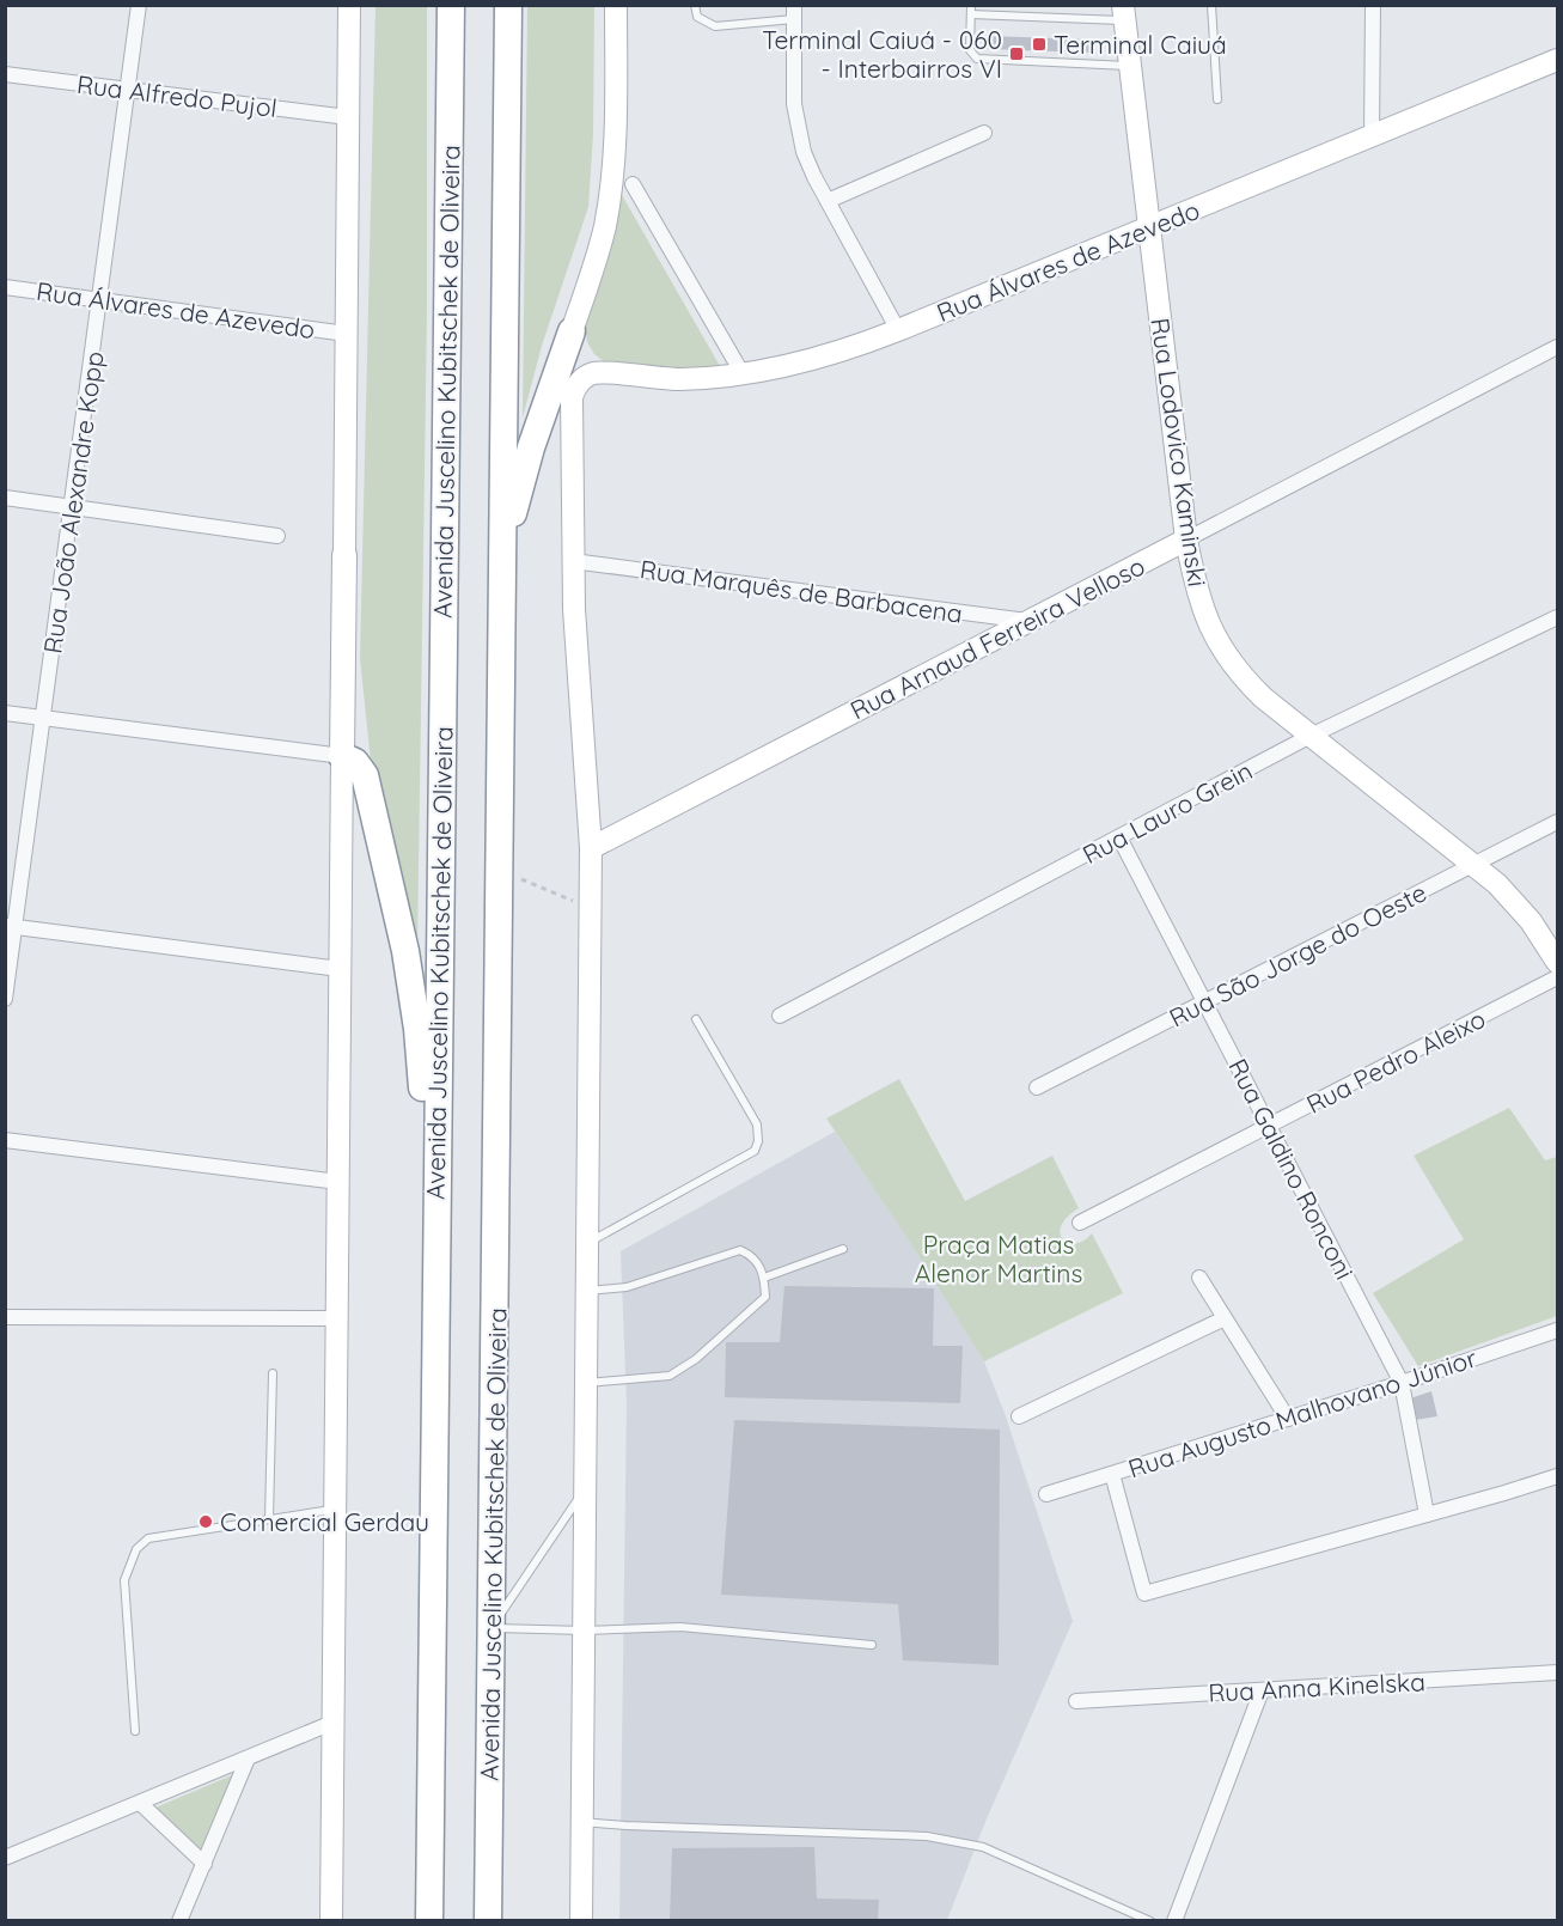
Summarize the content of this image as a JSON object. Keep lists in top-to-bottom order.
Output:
{
  "streets": {
    "highway": ["Avenida Juscelino Kubitschek de Oliveira"],
    "street": [
      "Rua Alfredo Pujol",
      "Rua Álvares de Azevedo",
      "Rua Lodovico Kaminski",
      "Rua João Alexandre Kopp",
      "Rua Marquês de Barbacena",
      "Rua Arnaud Ferreira Velloso",
      "Rua Lauro Grein",
      "Rua São Jorge do Oeste",
      "Rua Pedro Aleixo",
      "Rua Galdino Ronconi",
      "Rua Augusto Malhovano Júnior",
      "Rua Anna Kinelska"
    ]
  },
  "crossings": [
    ["Rua Alfredo Pujol", "Rua João Alexandre Kopp"],
    ["Rua Álvares de Azevedo", "Rua Lodovico Kaminski"],
    ["Rua Álvares de Azevedo", "Rua João Alexandre Kopp"],
    ["Rua Álvares de Azevedo", "Rua Marquês de Barbacena"],
    ["Rua Lodovico Kaminski", "Rua Arnaud Ferreira Velloso"],
    ["Rua Lodovico Kaminski", "Rua Lauro Grein"],
    ["Rua Lodovico Kaminski", "Rua São Jorge do Oeste"],
    ["Rua Marquês de Barbacena", "Rua Arnaud Ferreira Velloso"],
    ["Rua Lauro Grein", "Rua Galdino Ronconi"],
    ["Rua São Jorge do Oeste", "Rua Galdino Ronconi"],
    ["Rua Pedro Aleixo", "Rua Galdino Ronconi"],
    ["Rua Galdino Ronconi", "Rua Augusto Malhovano Júnior"]
  ],
  "parks": ["Praça Matias Alenor Martins"],
  "places": {
    "transit": ["Terminal Caiuá", "Terminal Caiuá - 060 - Interbairros VI"],
    "other": ["Comercial Gerdau"]
  }
}
